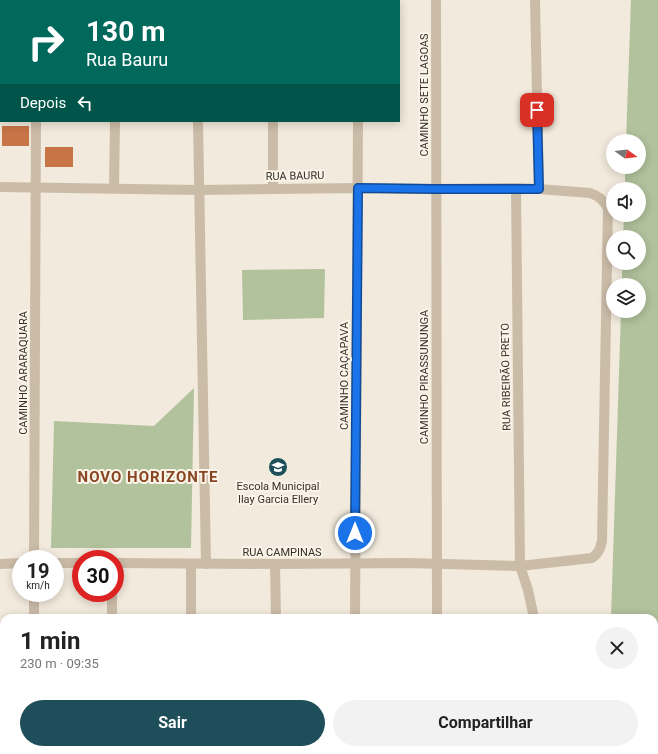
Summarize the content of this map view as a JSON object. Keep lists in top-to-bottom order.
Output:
{
  "streets": {
    "street": [
      "CAMINHO SETE LAGOAS",
      "RUA BAURU",
      "CAMINHO ARARAQUARA",
      "CAMINHO CAÇAPAVA",
      "CAMINHO PIRASSUNUNGA",
      "RUA RIBEIRÃO PRETO",
      "RUA CAMPINAS"
    ]
  },
  "crossings": [
    ["CAMINHO SETE LAGOAS", "RUA BAURU"],
    ["CAMINHO SETE LAGOAS", "CAMINHO PIRASSUNUNGA"],
    ["RUA BAURU", "CAMINHO ARARAQUARA"],
    ["RUA BAURU", "CAMINHO CAÇAPAVA"],
    ["RUA BAURU", "CAMINHO PIRASSUNUNGA"],
    ["RUA BAURU", "RUA RIBEIRÃO PRETO"],
    ["RUA BAURU", "RUA CAMPINAS"],
    ["CAMINHO CAÇAPAVA", "RUA CAMPINAS"],
    ["CAMINHO PIRASSUNUNGA", "RUA CAMPINAS"],
    ["RUA RIBEIRÃO PRETO", "RUA CAMPINAS"]
  ],
  "districts": ["NOVO HORIZONTE"],
  "places": {
    "school or university": ["Escola Municipal Ilay Garcia Ellery"]
  },
  "north": "right",
  "page": {
    "turn": ["130 m", "Rua Bauru"],
    "then": "Depois",
    "speed": "19 km/h",
    "limit": "30",
    "heading": ["1 min", "230 m · 09:35"],
    "buttons": ["Sair", "Compartilhar"]
  }
}
